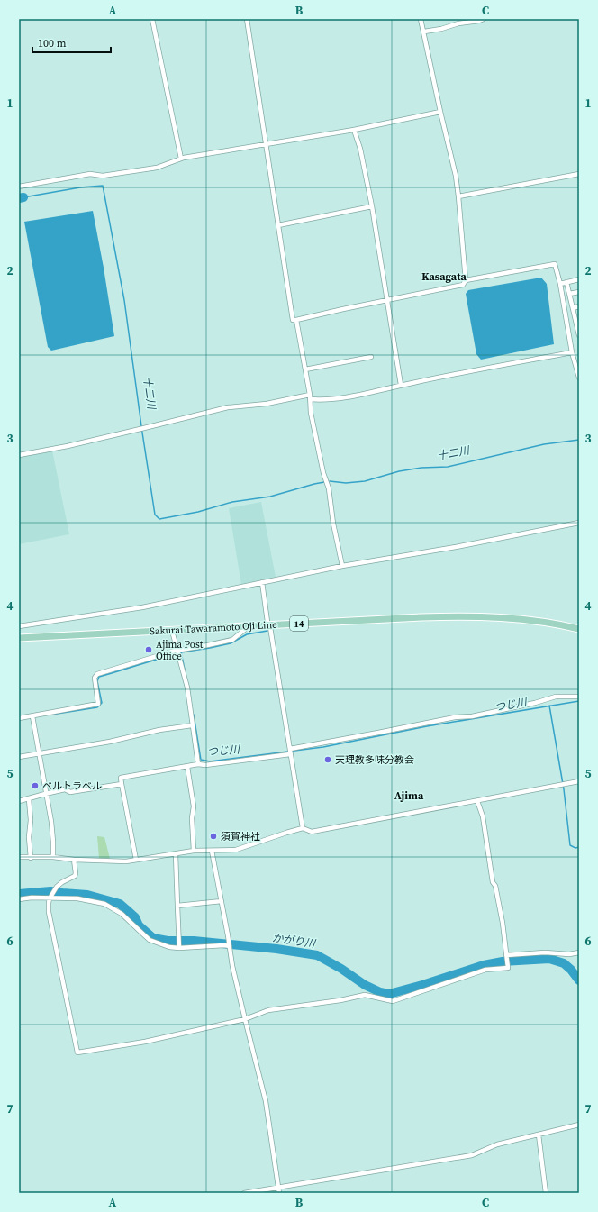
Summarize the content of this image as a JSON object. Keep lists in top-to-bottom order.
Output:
{
  "streets": {
    "main road": ["14", "Sakurai Tawaramoto Oji Line"]
  },
  "districts": ["Kasagata", "Ajima"],
  "water": ["十二川", "つじ川", "かがり川"],
  "places": [
    "Ajima Post Office",
    "天理教多味分教会",
    "ベルトラベル",
    "須賀神社"
  ],
  "scale_bar": "100 m",
  "grid": {
    "columns": ["A", "B", "C"],
    "rows": [
      "1",
      "2",
      "3",
      "4",
      "5",
      "6",
      "7"
    ]
  }
}
